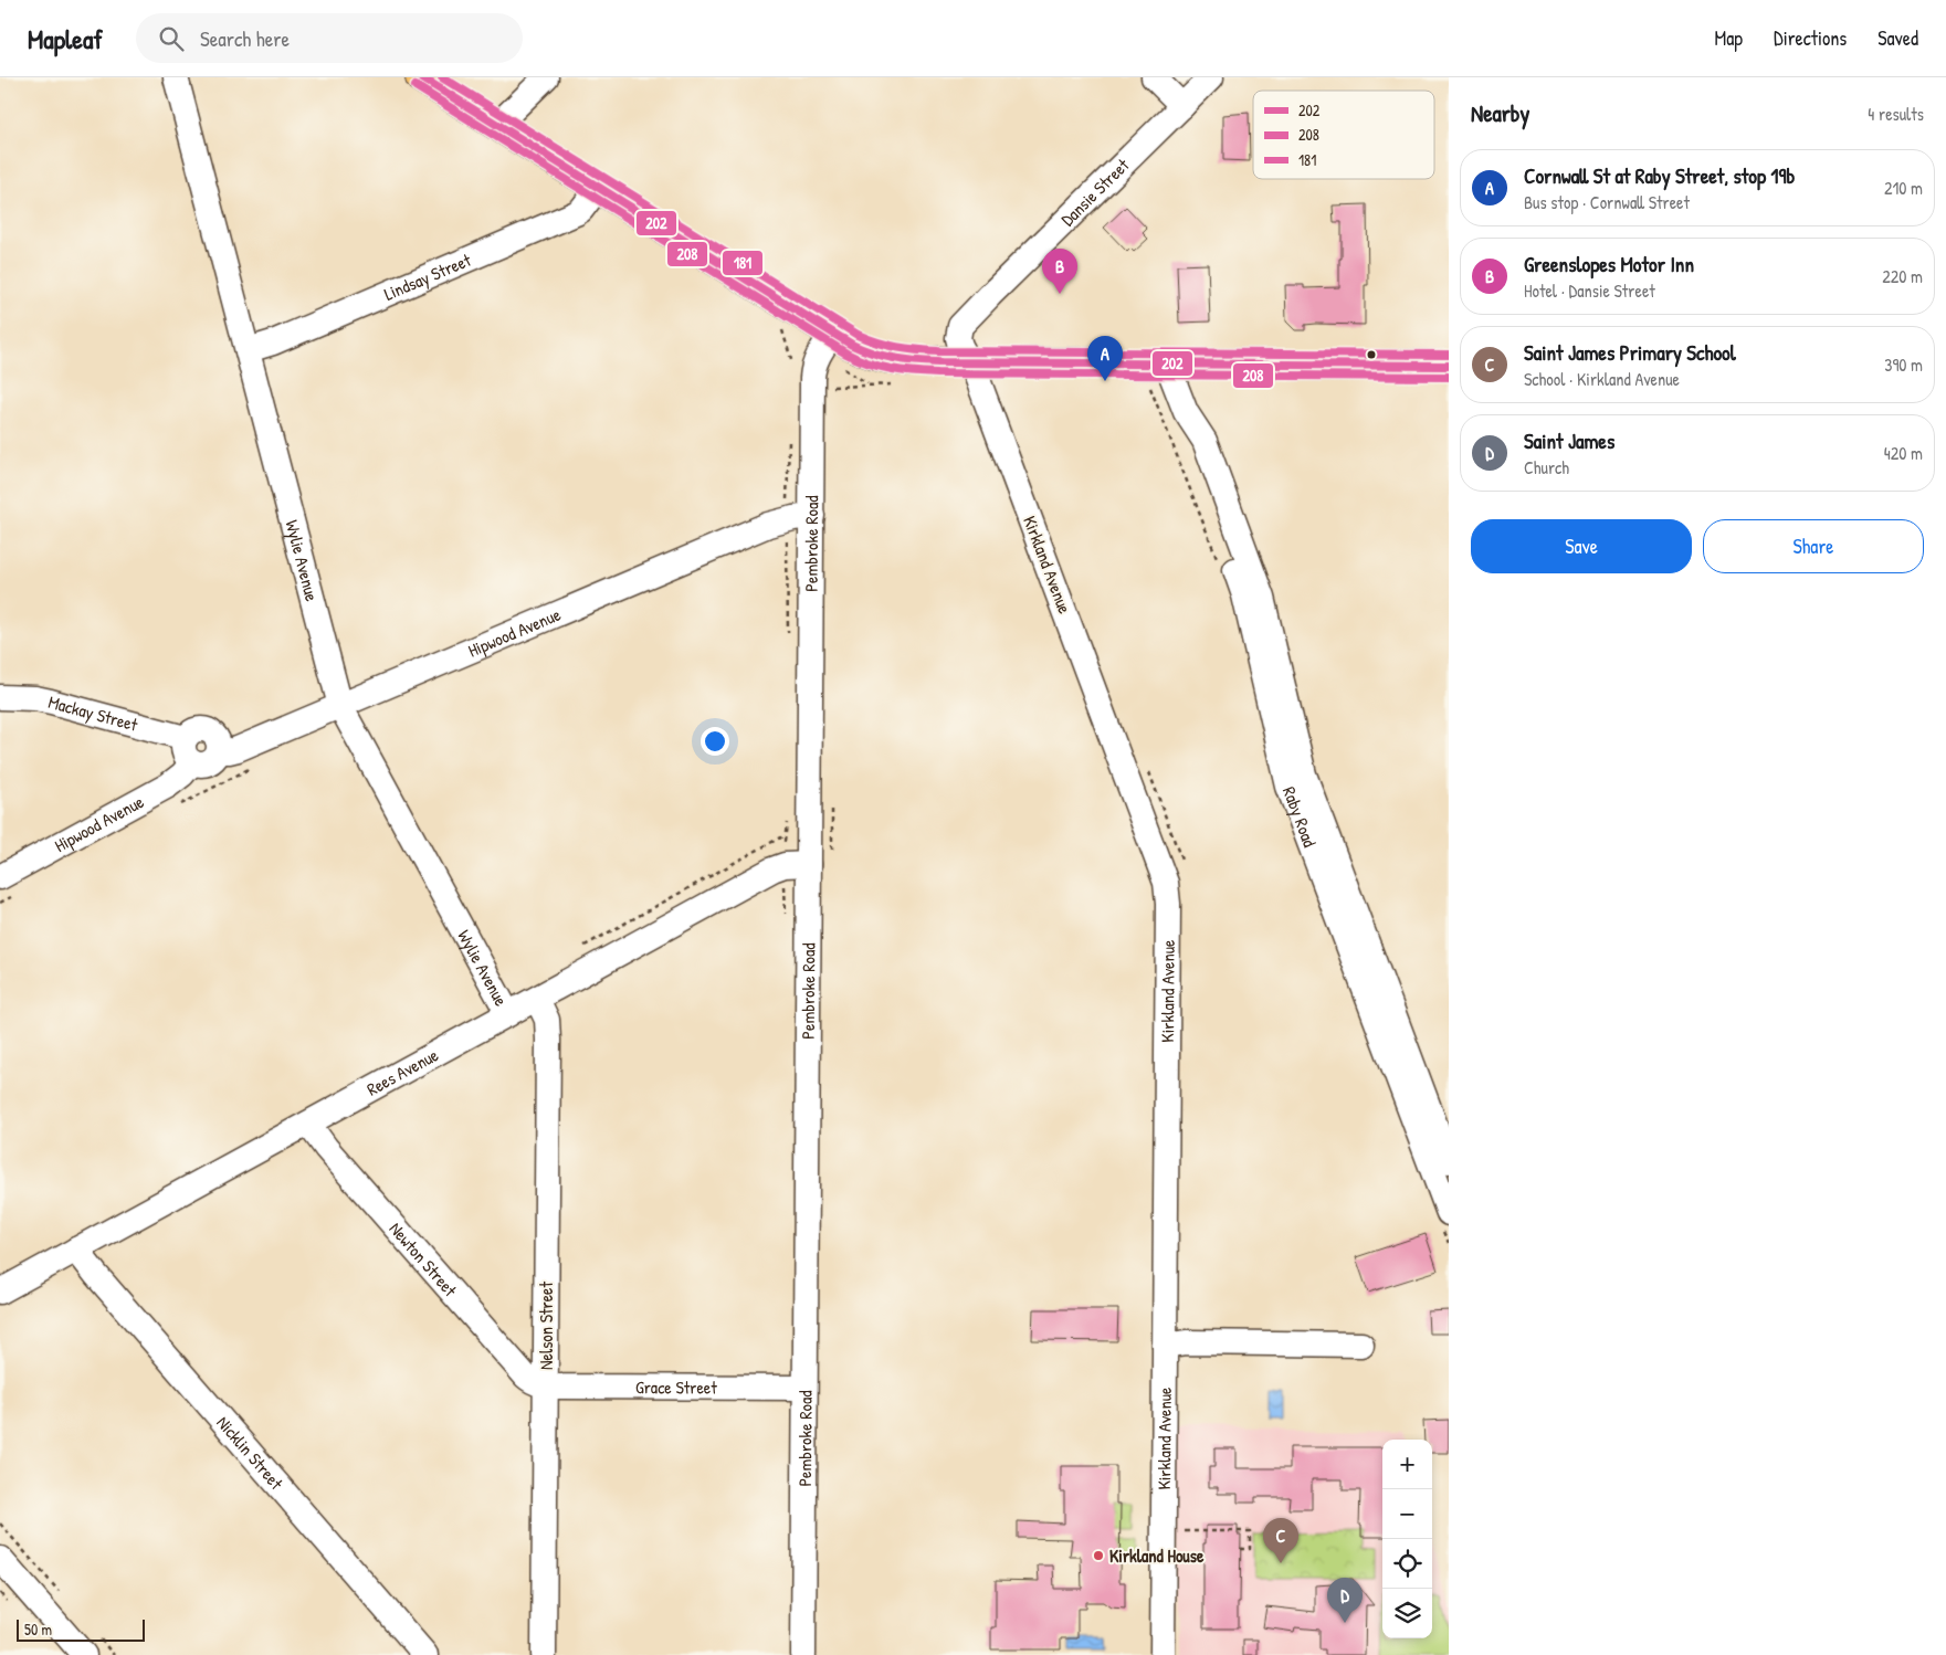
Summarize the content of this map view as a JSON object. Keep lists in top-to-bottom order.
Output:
{
  "streets": {
    "street": [
      "Dansie Street",
      "Lindsay Street",
      "Pembroke Road",
      "Wylie Avenue",
      "Kirkland Avenue",
      "Hipwood Avenue",
      "Mackay Street",
      "Raby Road",
      "Rees Avenue",
      "Newton Street",
      "Nelson Street",
      "Grace Street",
      "Nicklin Street"
    ]
  },
  "crossings": [
    ["Dansie Street", "Kirkland Avenue"],
    ["Lindsay Street", "Wylie Avenue"],
    ["Pembroke Road", "Hipwood Avenue"],
    ["Pembroke Road", "Rees Avenue"],
    ["Pembroke Road", "Grace Street"],
    ["Wylie Avenue", "Hipwood Avenue"],
    ["Wylie Avenue", "Rees Avenue"],
    ["Hipwood Avenue", "Mackay Street"],
    ["Rees Avenue", "Newton Street"],
    ["Rees Avenue", "Nelson Street"],
    ["Rees Avenue", "Nicklin Street"],
    ["Newton Street", "Nelson Street"],
    ["Newton Street", "Grace Street"],
    ["Nelson Street", "Grace Street"]
  ],
  "places": ["Kirkland House"],
  "lines": ["transit line 202", "transit line 181", "transit line 208"],
  "legend": ["202", "208", "181"],
  "scale_bar": "50 m",
  "page": {
    "header": "Mapleaf",
    "search": "Search here",
    "nav": ["Map", "Directions", "Saved"],
    "heading": ["Nearby", "4 results"],
    "list": [
      {
        "mark": "A",
        "name": "Cornwall St at Raby Street, stop 19b",
        "note": "Bus stop · Cornwall Street",
        "value": "210 m"
      },
      {
        "mark": "B",
        "name": "Greenslopes Motor Inn",
        "note": "Hotel · Dansie Street",
        "value": "220 m"
      },
      {
        "mark": "C",
        "name": "Saint James Primary School",
        "note": "School · Kirkland Avenue",
        "value": "390 m"
      },
      {
        "mark": "D",
        "name": "Saint James",
        "note": "Church",
        "value": "420 m"
      }
    ],
    "pins": [
      "B",
      "A",
      "C",
      "D"
    ],
    "buttons": ["Save", "Share"],
    "map_buttons": ["+", "−"],
    "scale": "50 m"
  }
}
